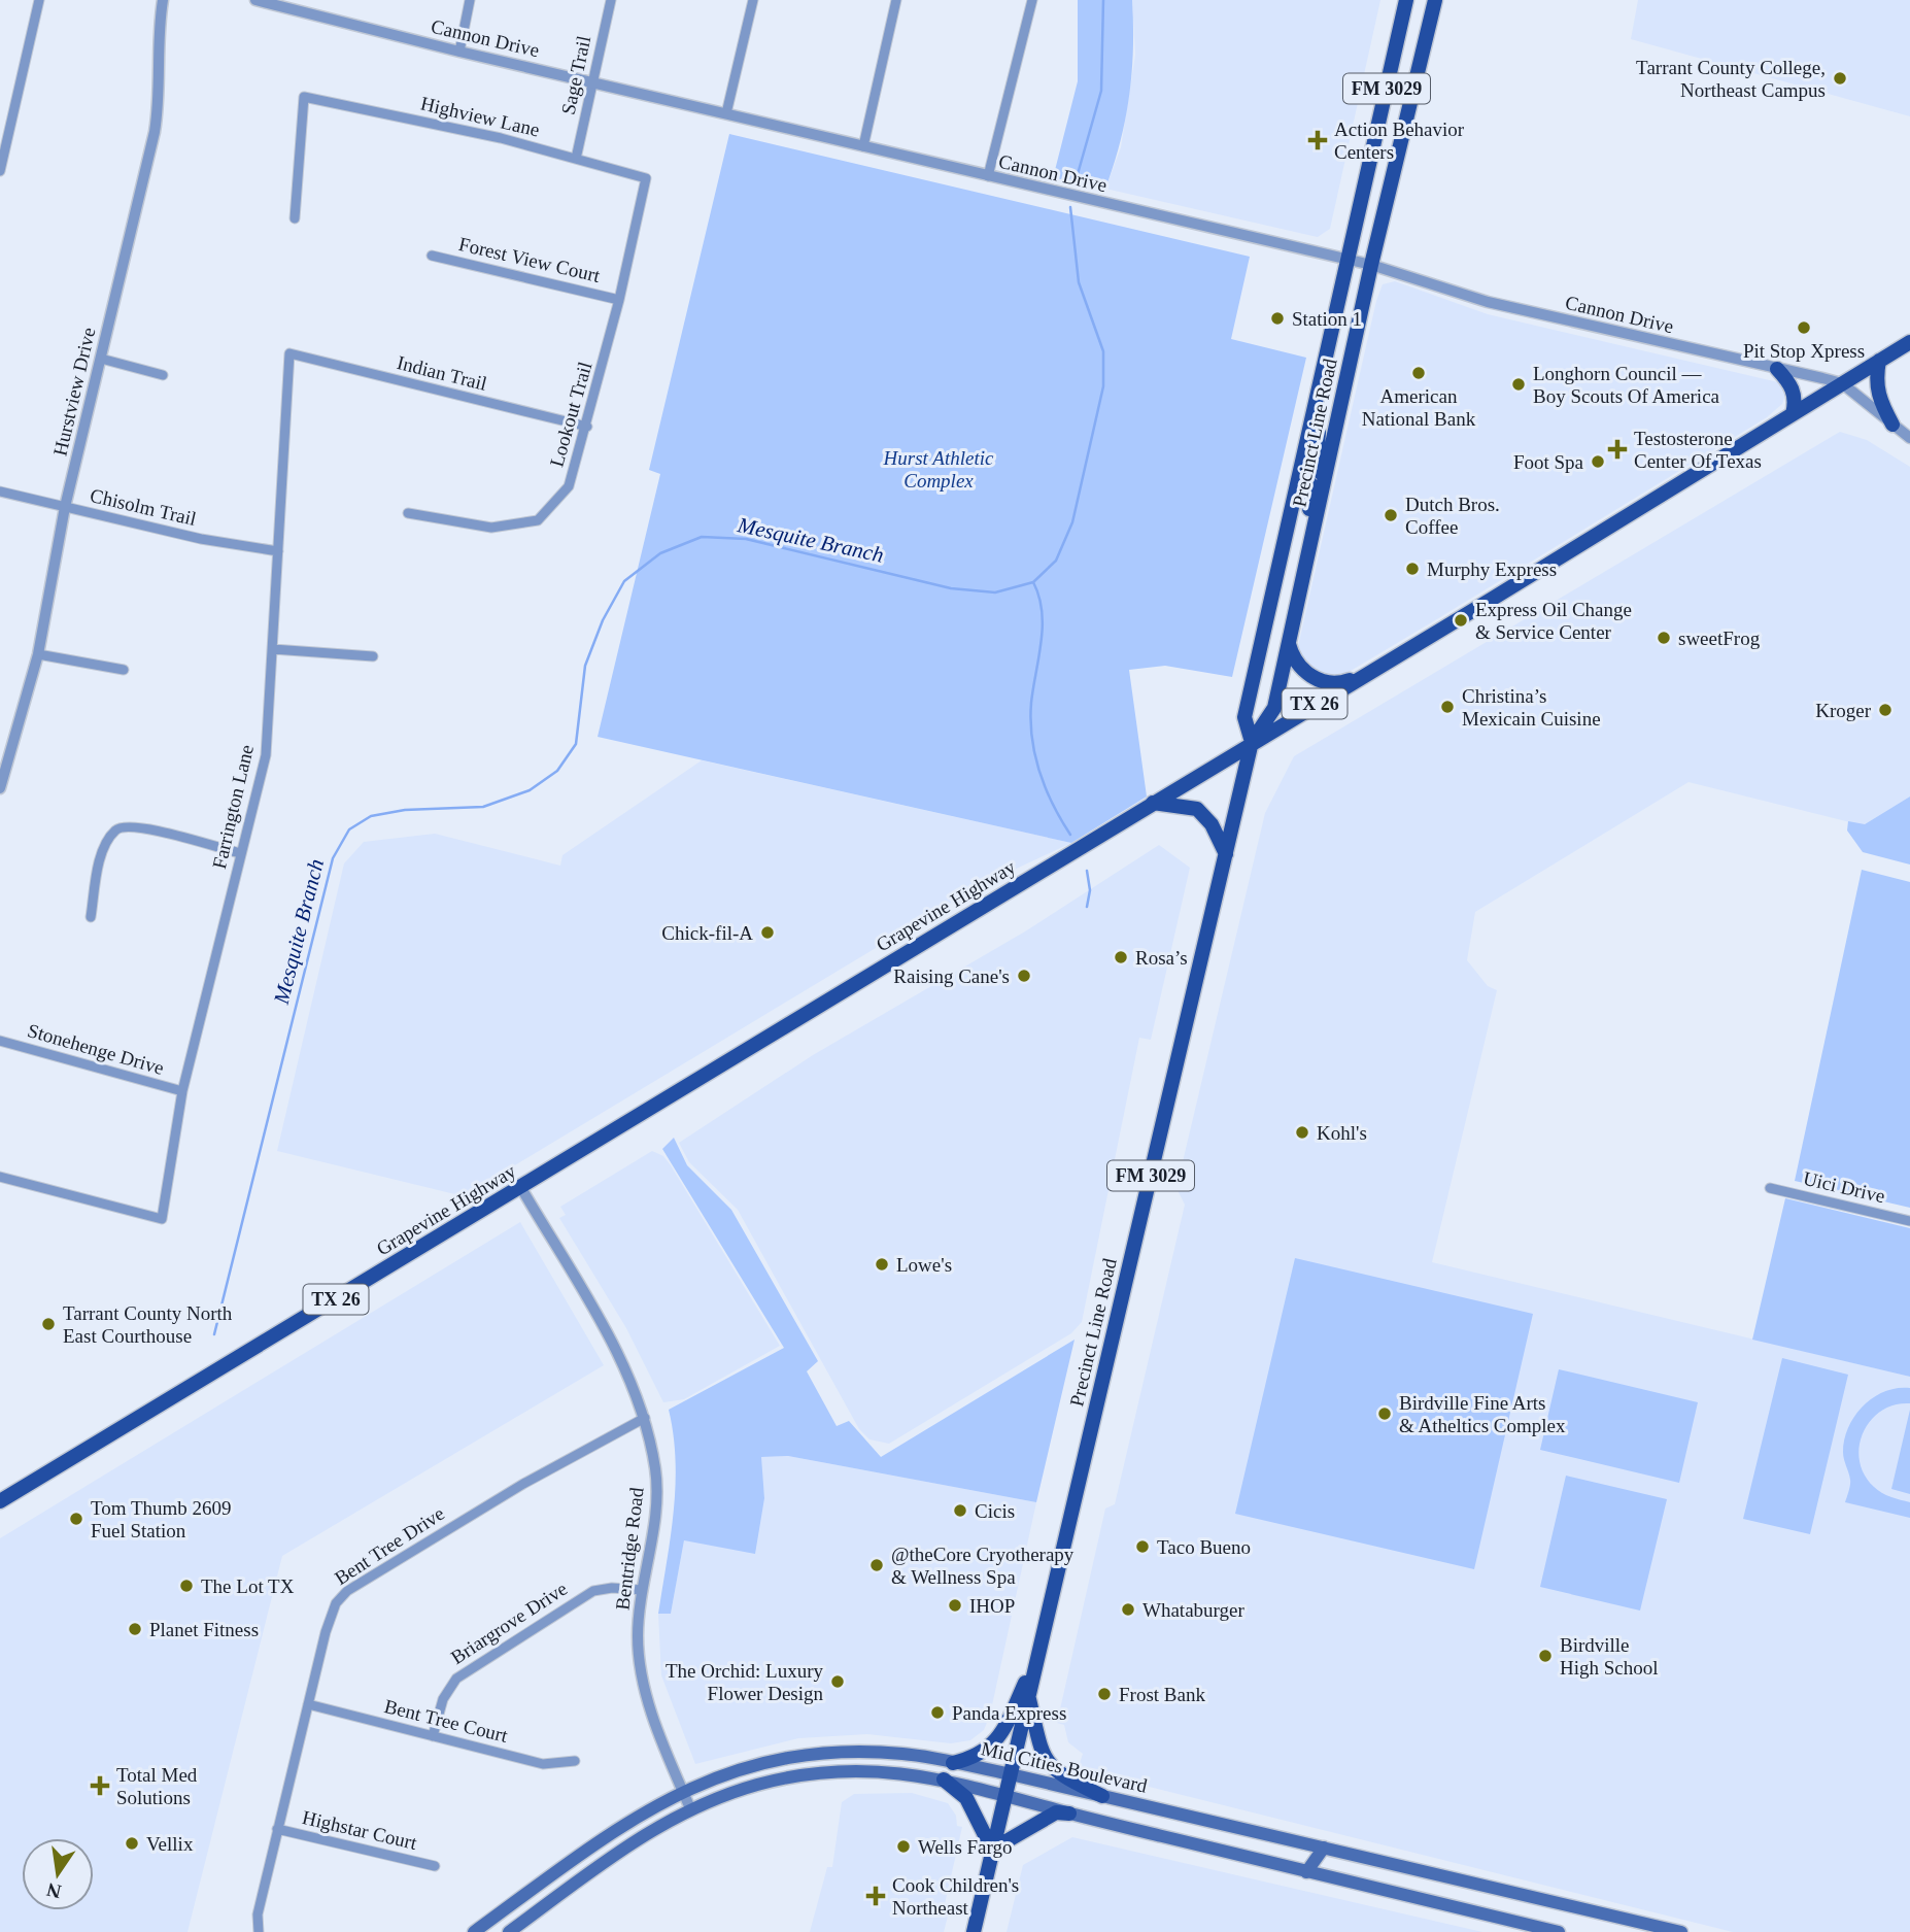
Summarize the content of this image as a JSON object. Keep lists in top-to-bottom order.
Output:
{
  "streets": {
    "main road": [
      "FM 3029",
      "Precinct Line Road",
      "TX 26",
      "Grapevine Highway",
      "Mid Cities Boulevard"
    ],
    "street": [
      "Cannon Drive",
      "Sage Trail",
      "Highview Lane",
      "Forest View Court",
      "Indian Trail",
      "Hurstview Drive",
      "Lookout Trail",
      "Chisolm Trail",
      "Farrington Lane",
      "Stonehenge Drive",
      "Uici Drive",
      "Bent Tree Drive",
      "Bentridge Road",
      "Briargrove Drive",
      "Bent Tree Court",
      "Highstar Court"
    ]
  },
  "crossings": [
    ["Cannon Drive", "Sage Trail"],
    ["Cannon Drive", "Precinct Line Road"],
    ["Cannon Drive", "Grapevine Highway"],
    ["Sage Trail", "Highview Lane"],
    ["Highview Lane", "Lookout Trail"],
    ["Forest View Court", "Lookout Trail"],
    ["Indian Trail", "Lookout Trail"],
    ["Indian Trail", "Farrington Lane"],
    ["Hurstview Drive", "Chisolm Trail"],
    ["Precinct Line Road", "Grapevine Highway"],
    ["Precinct Line Road", "Mid Cities Boulevard"],
    ["Chisolm Trail", "Farrington Lane"],
    ["Farrington Lane", "Stonehenge Drive"],
    ["Grapevine Highway", "Bentridge Road"],
    ["Bent Tree Drive", "Bentridge Road"],
    ["Bent Tree Drive", "Bent Tree Court"],
    ["Bent Tree Drive", "Highstar Court"],
    ["Bentridge Road", "Briargrove Drive"],
    ["Bentridge Road", "Mid Cities Boulevard"],
    ["Briargrove Drive", "Bent Tree Court"]
  ],
  "water": ["Mesquite Branch"],
  "parks": ["Hurst Athletic Complex"],
  "places": {
    "other": [
      "Tarrant County College, Northeast Campus",
      "Station 1",
      "Pit Stop Xpress",
      "American National Bank",
      "Longhorn Council — Boy Scouts Of America",
      "Foot Spa",
      "Dutch Bros. Coffee",
      "Murphy Express",
      "Express Oil Change & Service Center",
      "sweetFrog",
      "Christina’s Mexicain Cuisine",
      "Kroger",
      "Chick-fil-A",
      "Rosa’s",
      "Raising Cane's",
      "Kohl's",
      "Lowe's",
      "Tarrant County North East Courthouse",
      "Birdville Fine Arts & Atheltics Complex",
      "Cicis",
      "Tom Thumb 2609 Fuel Station",
      "Taco Bueno",
      "@theCore Cryotherapy & Wellness Spa",
      "The Lot TX",
      "IHOP",
      "Whataburger",
      "Planet Fitness",
      "Birdville High School",
      "The Orchid: Luxury Flower Design",
      "Frost Bank",
      "Panda Express",
      "Vellix",
      "Wells Fargo"
    ],
    "health": [
      "Action Behavior Centers",
      "Testosterone Center Of Texas",
      "Total Med Solutions",
      "Cook Children's Northeast"
    ]
  },
  "north": "bottom"
}
